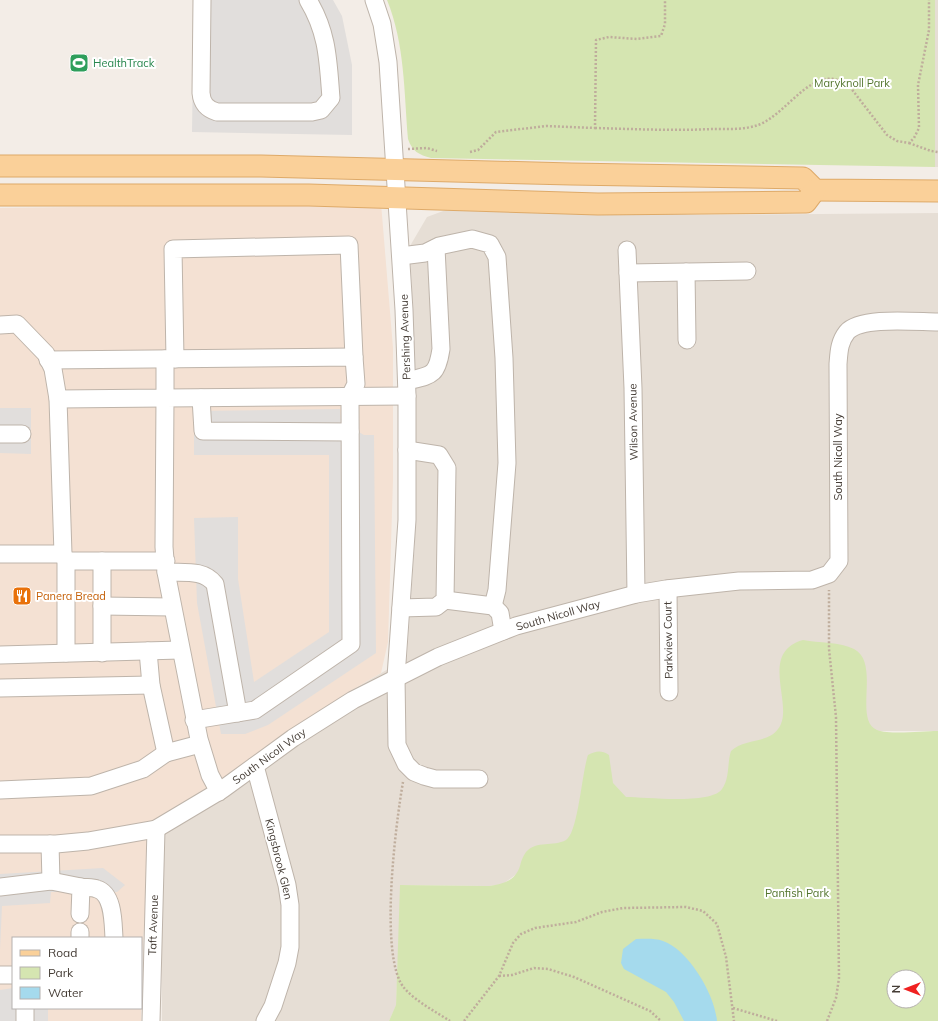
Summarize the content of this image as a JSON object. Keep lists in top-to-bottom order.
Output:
{
  "streets": {
    "street": [
      "Pershing Avenue",
      "Wilson Avenue",
      "South Nicoll Way",
      "Parkview Court",
      "Kingsbrook Glen",
      "Taft Avenue"
    ]
  },
  "crossings": [
    ["Pershing Avenue", "South Nicoll Way"],
    ["Wilson Avenue", "South Nicoll Way"],
    ["South Nicoll Way", "Parkview Court"],
    ["South Nicoll Way", "Kingsbrook Glen"],
    ["South Nicoll Way", "Taft Avenue"]
  ],
  "parks": ["Maryknoll Park", "Panfish Park"],
  "places": {
    "sports": ["HealthTrack"],
    "restaurant": ["Panera Bread"]
  },
  "legend": ["Road", "Park", "Water"],
  "north": "left"
}
